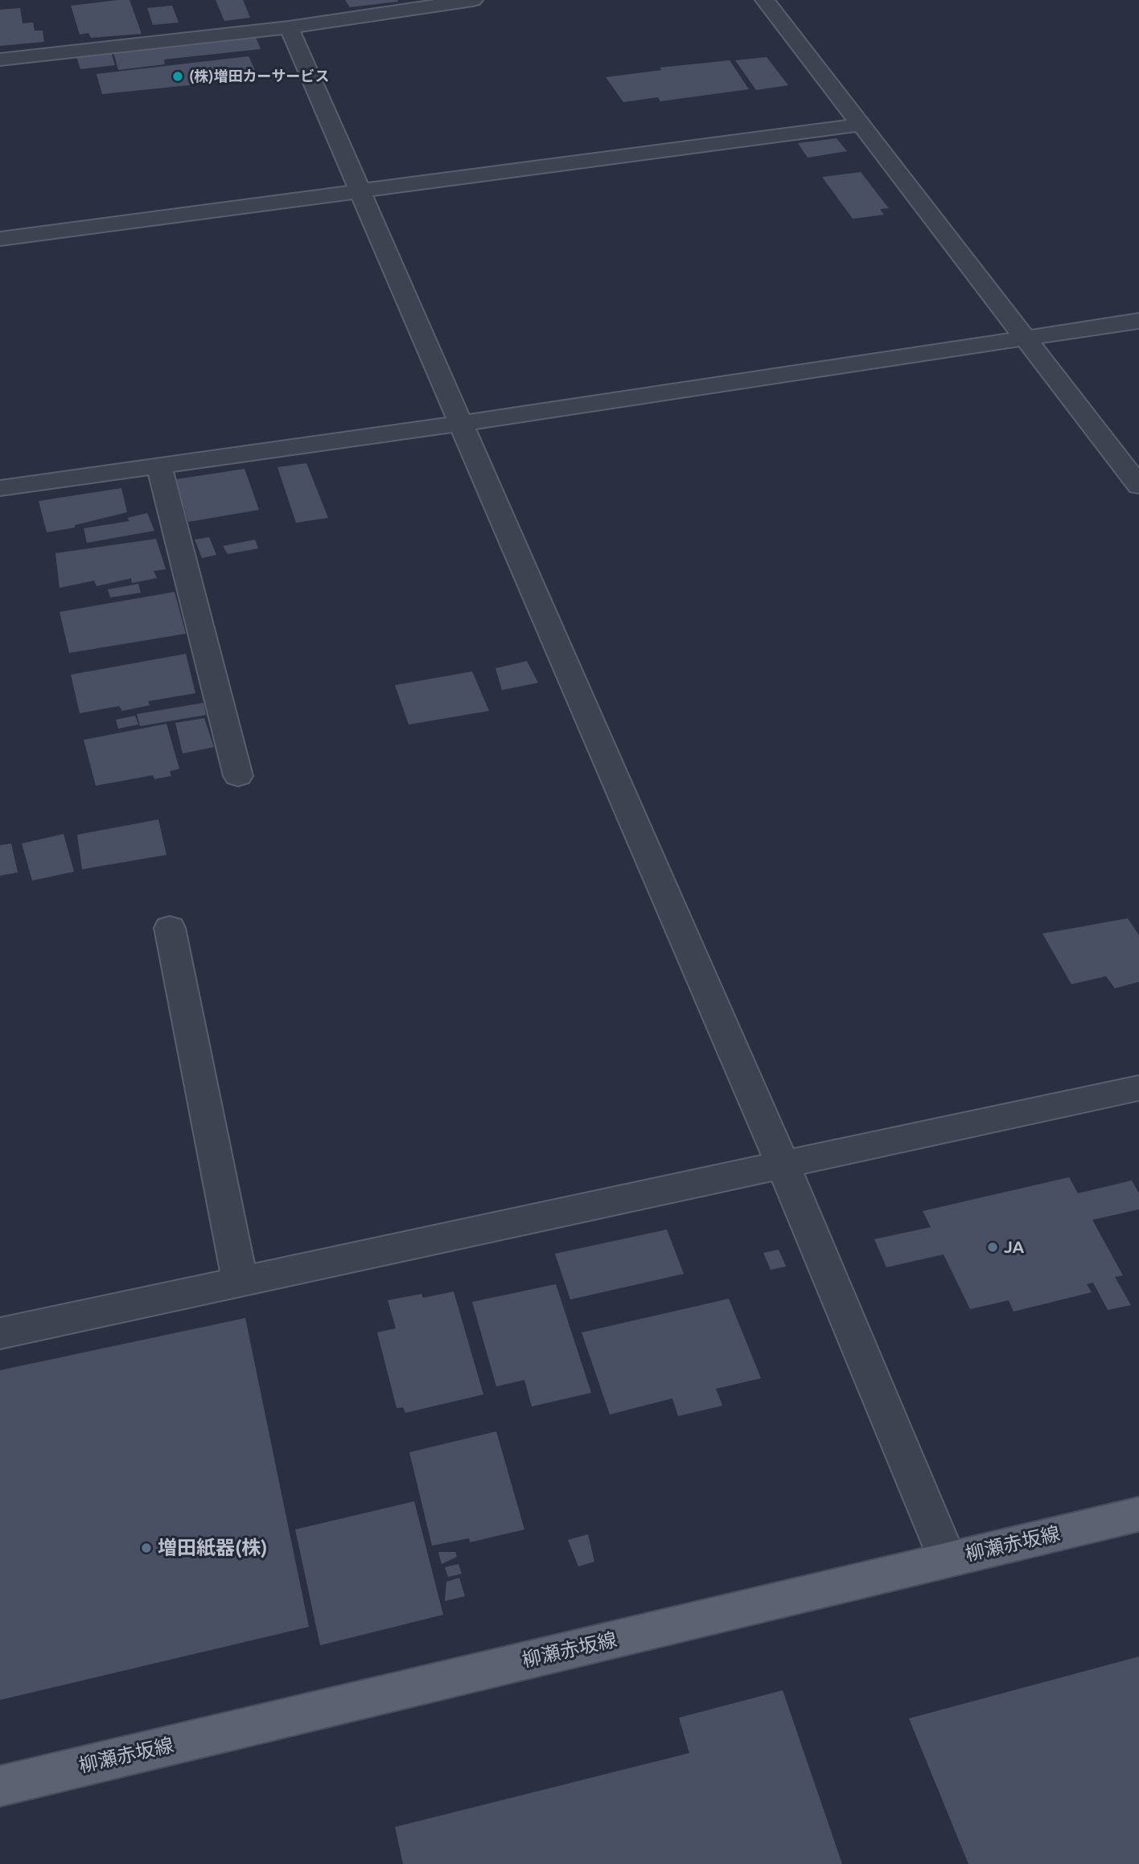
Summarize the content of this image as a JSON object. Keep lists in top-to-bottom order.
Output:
{
  "streets": {
    "main road": ["柳瀬赤坂線"]
  },
  "places": ["(株)増田カーサービス", "JA", "増田紙器(株)"]
}
